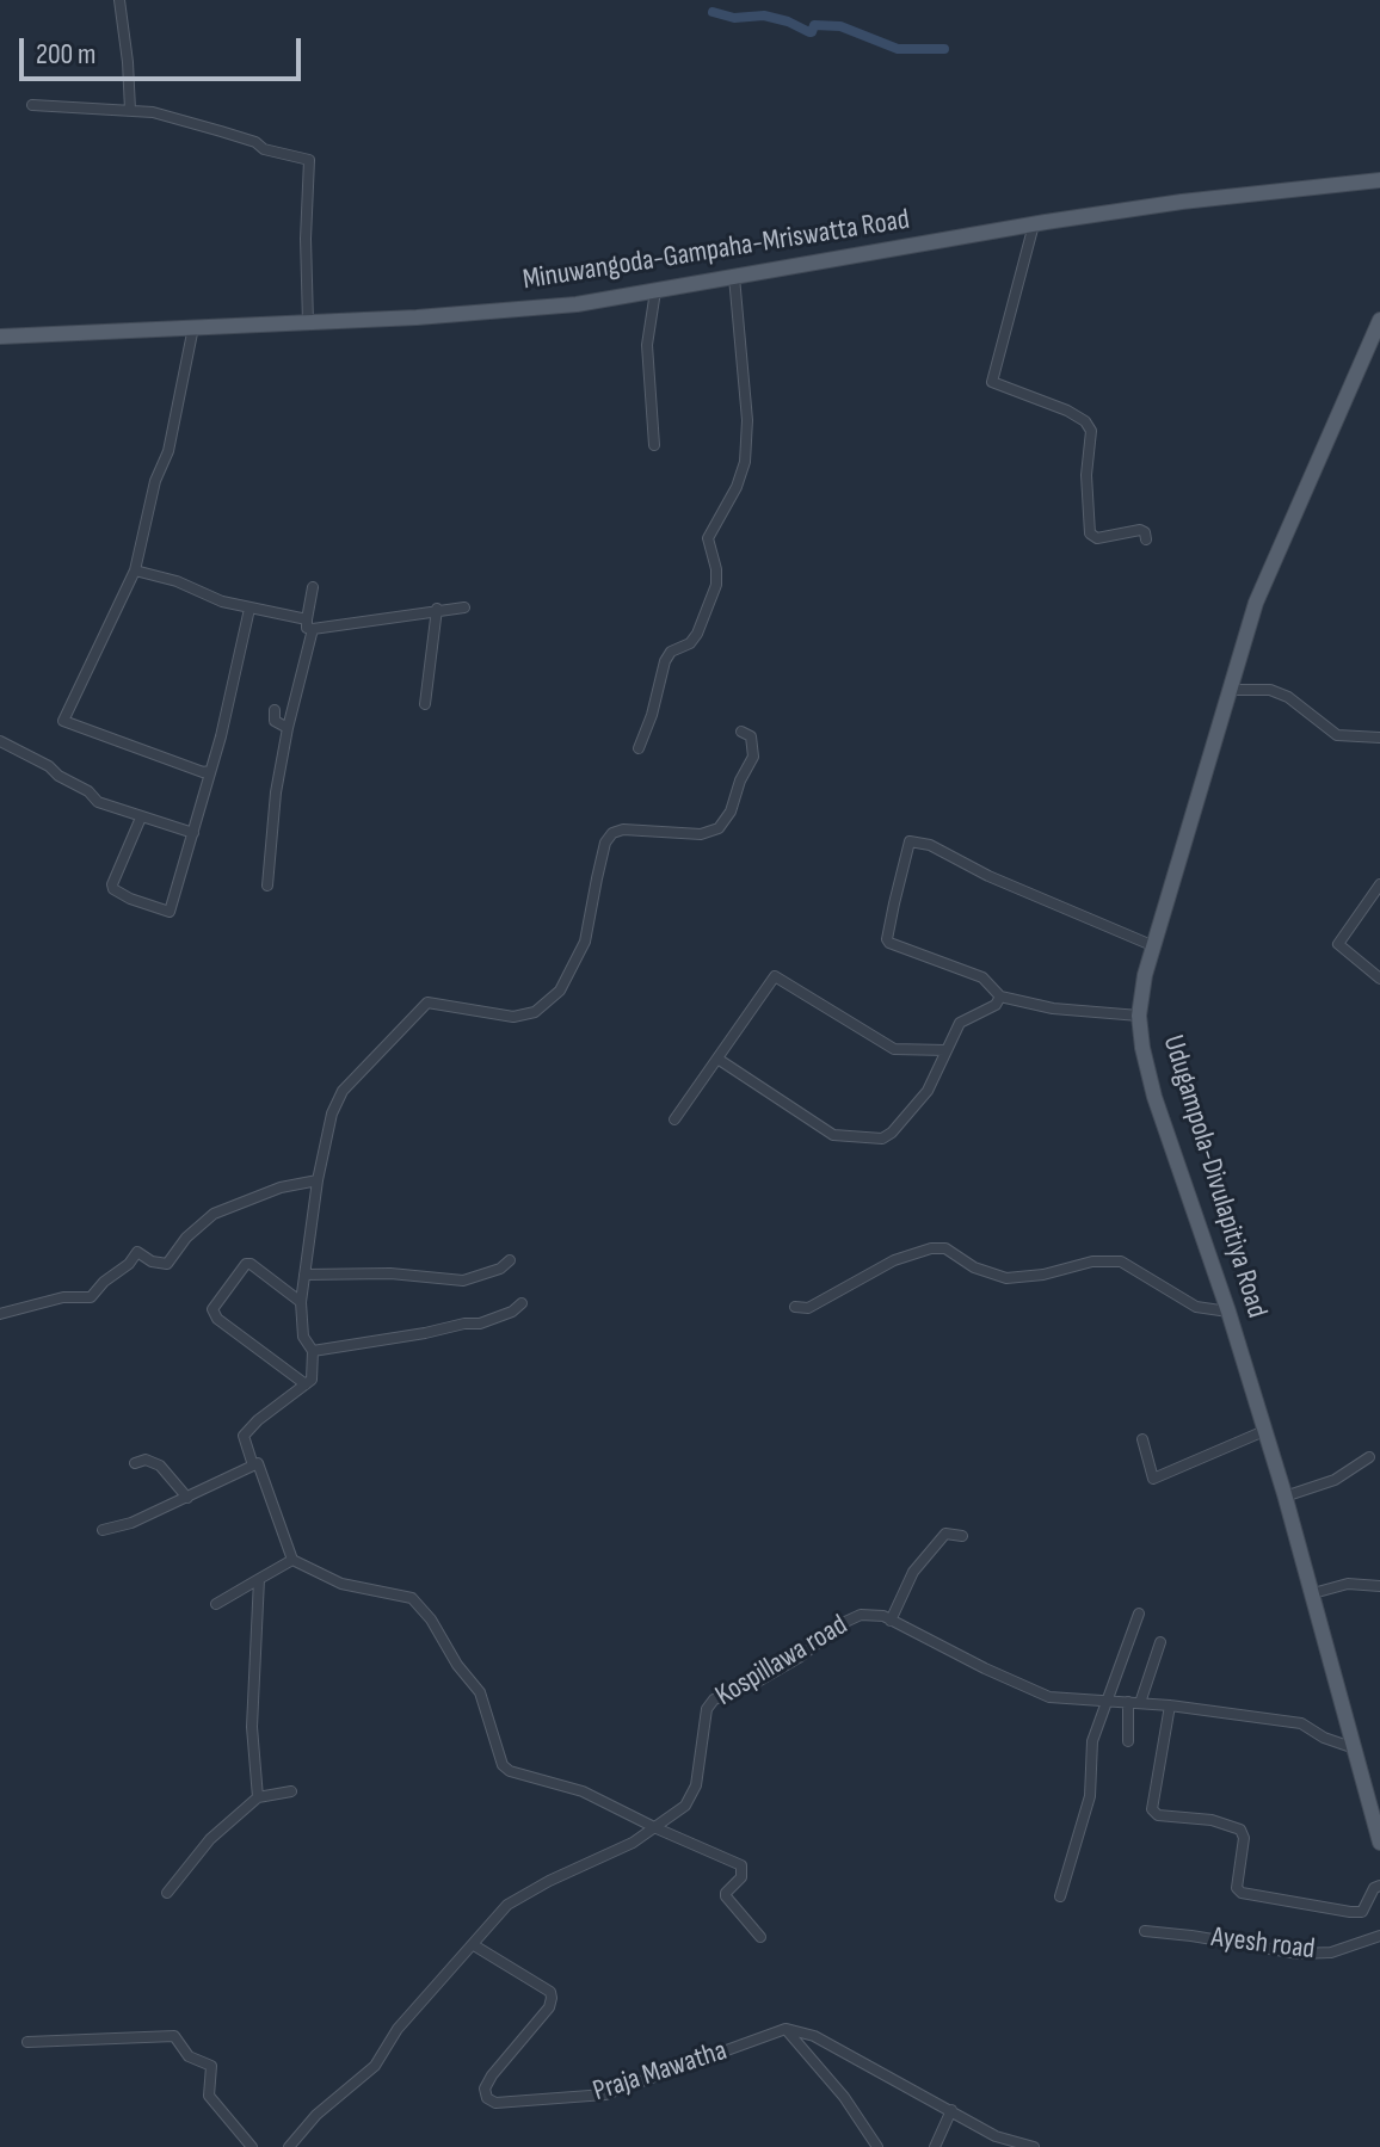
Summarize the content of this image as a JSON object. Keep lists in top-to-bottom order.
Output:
{
  "streets": {
    "main road": ["Minuwangoda-Gampaha-Mriswatta Road", "Udugampola-Divulapitiya Road"],
    "street": ["Kospillawa road", "Ayesh road", "Praja Mawatha"]
  },
  "crossings": [
    ["Udugampola-Divulapitiya Road", "Kospillawa road"],
    ["Kospillawa road", "Praja Mawatha"]
  ],
  "scale_bar": "200 m"
}
